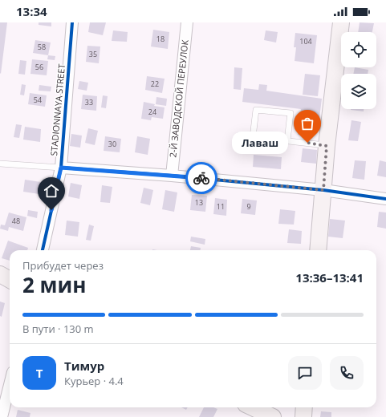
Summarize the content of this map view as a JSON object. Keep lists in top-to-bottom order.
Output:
{
  "streets": {
    "street": ["2-Й ЗАВОДСКОЙ ПЕРЕУЛОК", "STADIONNAYA STREET"]
  },
  "places": ["Лаваш"],
  "house_numbers": [
    "18",
    "104",
    "58",
    "35",
    "56",
    "22",
    "54",
    "33",
    "24",
    "30",
    "13",
    "11",
    "9",
    "48"
  ],
  "page": {
    "status": "13:34",
    "bubble": "Лаваш",
    "heading": ["2 мин", "Прибудет через", "13:36–13:41"],
    "panel": ["Тимур", "Курьер · 4.4"],
    "bar": "В пути · 130 m",
    "round": "Т"
  }
}
